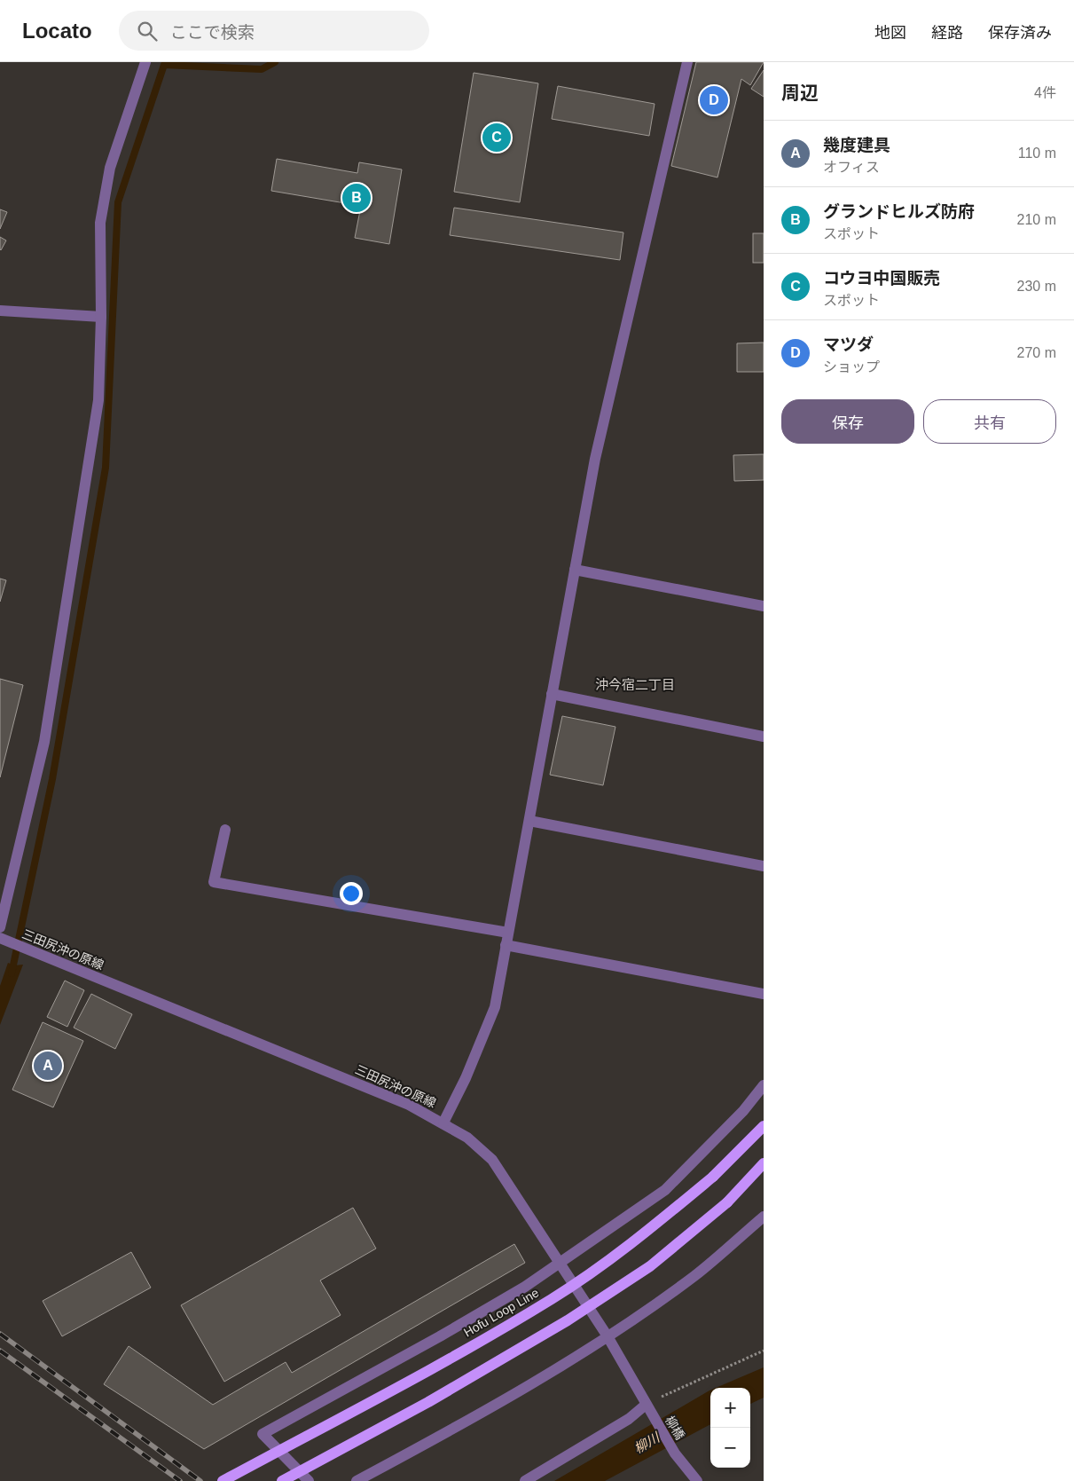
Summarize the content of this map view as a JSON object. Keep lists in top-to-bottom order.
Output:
{
  "streets": {
    "main road": ["Hofu Loop Line"],
    "street": ["三田尻沖の原線", "柳橋"]
  },
  "crossings": [
    ["三田尻沖の原線", "柳橋"]
  ],
  "districts": ["沖今宿二丁目"],
  "water": ["柳川"],
  "page": {
    "header": "Locato",
    "search": "ここで検索",
    "nav": ["地図", "経路", "保存済み"],
    "heading": ["周辺", "4件"],
    "pins": [
      "D",
      "C",
      "B",
      "A"
    ],
    "list": [
      {
        "mark": "A",
        "name": "幾度建具",
        "note": "オフィス",
        "value": "110 m"
      },
      {
        "mark": "B",
        "name": "グランドヒルズ防府",
        "note": "スポット",
        "value": "210 m"
      },
      {
        "mark": "C",
        "name": "コウヨ中国販売",
        "note": "スポット",
        "value": "230 m"
      },
      {
        "mark": "D",
        "name": "マツダ",
        "note": "ショップ",
        "value": "270 m"
      }
    ],
    "buttons": ["保存", "共有"],
    "map_buttons": ["+", "−"]
  }
}
